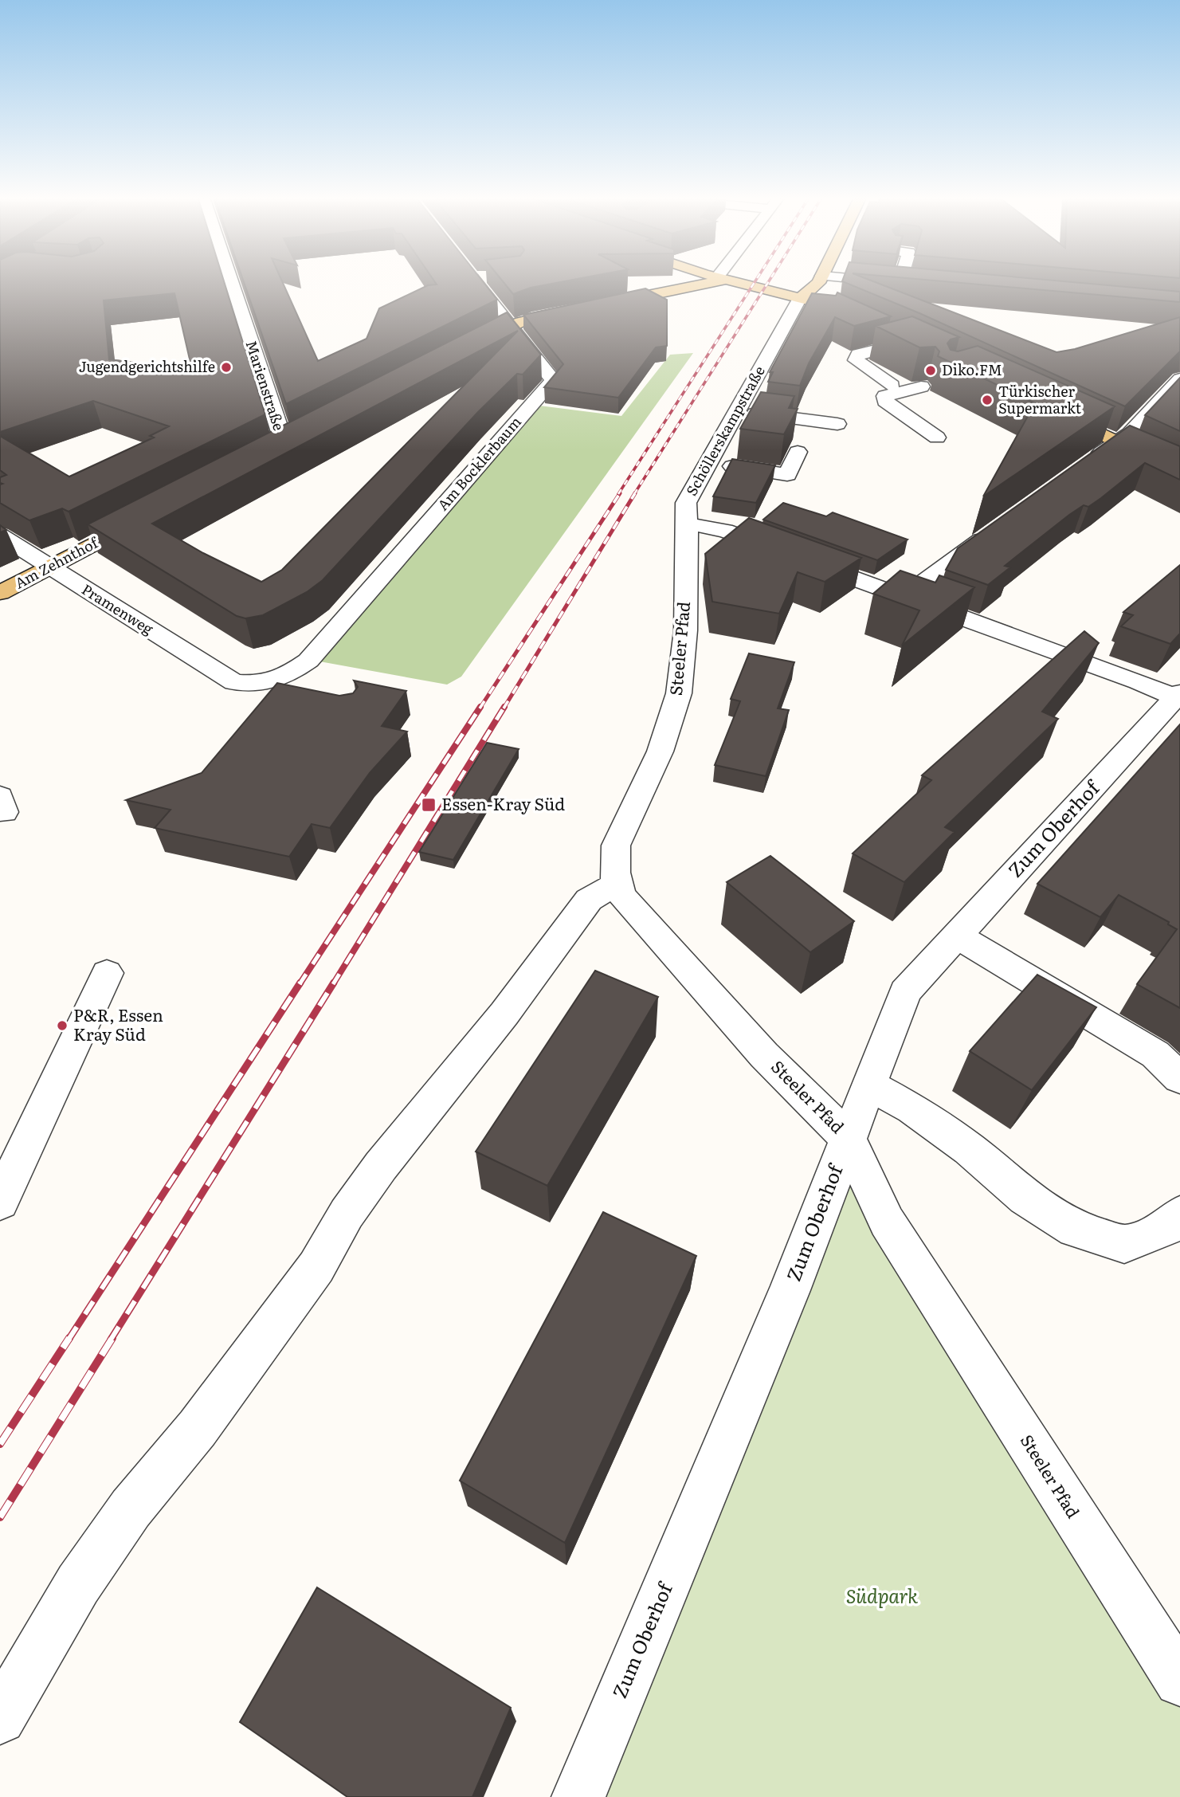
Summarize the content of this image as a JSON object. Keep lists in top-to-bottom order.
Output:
{
  "streets": {
    "main road": ["Am Zehnthof"],
    "street": [
      "Marienstraße",
      "Schöllerskampstraße",
      "Am Bocklerbaum",
      "Pramenweg",
      "Steeler Pfad",
      "Zum Oberhof"
    ]
  },
  "crossings": [
    ["Schöllerskampstraße", "Steeler Pfad"],
    ["Am Bocklerbaum", "Pramenweg"],
    ["Am Zehnthof", "Pramenweg"],
    ["Steeler Pfad", "Zum Oberhof"]
  ],
  "parks": ["Südpark"],
  "places": {
    "other": [
      "Jugendgerichtshilfe",
      "Diko.FM",
      "Türkischer Supermarkt",
      "P&R, Essen Kray Süd"
    ],
    "transit": ["Essen-Kray Süd"]
  }
}
